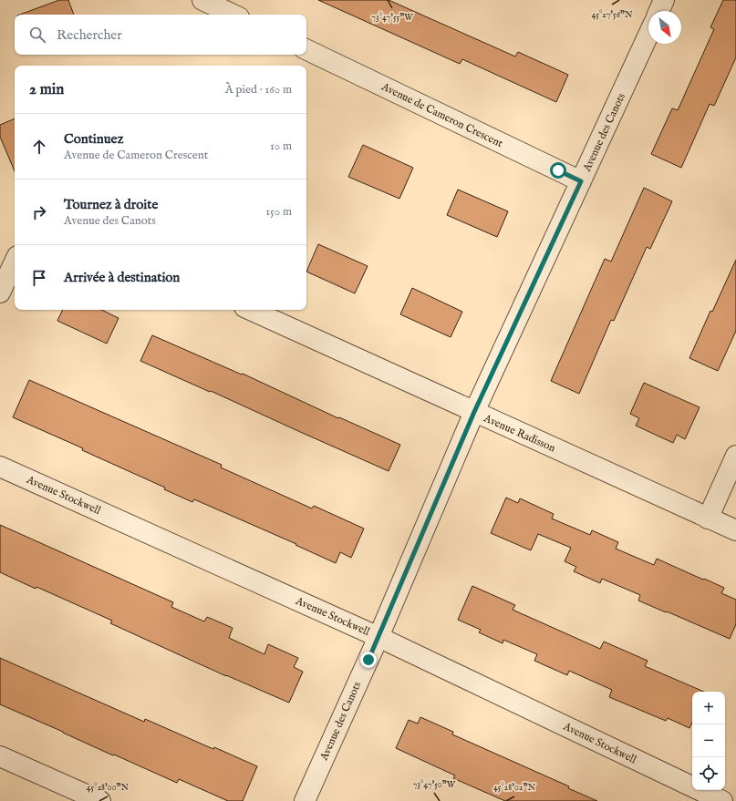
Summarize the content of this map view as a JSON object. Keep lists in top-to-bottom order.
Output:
{
  "streets": {
    "street": [
      "Avenue de Cameron Crescent",
      "Avenue des Canots",
      "Avenue Radisson",
      "Avenue Stockwell"
    ]
  },
  "crossings": [
    ["Avenue de Cameron Crescent", "Avenue des Canots"],
    ["Avenue des Canots", "Avenue Radisson"],
    ["Avenue des Canots", "Avenue Stockwell"]
  ],
  "north": "bottom right",
  "page": {
    "search": "Rechercher",
    "heading": ["2 min", "À pied · 160 m"],
    "list": [
      ["Continuez", "Avenue de Cameron Crescent", "10 m"],
      ["Tournez à droite", "Avenue des Canots", "150 m"],
      "Arrivée à destination"
    ],
    "map_buttons": ["+", "−"]
  },
  "coordinates": [
    "45°27'56\"N",
    "73°47'55\"W",
    "73°47'50\"W",
    "45°28'00\"N",
    "45°28'02\"N"
  ]
}
